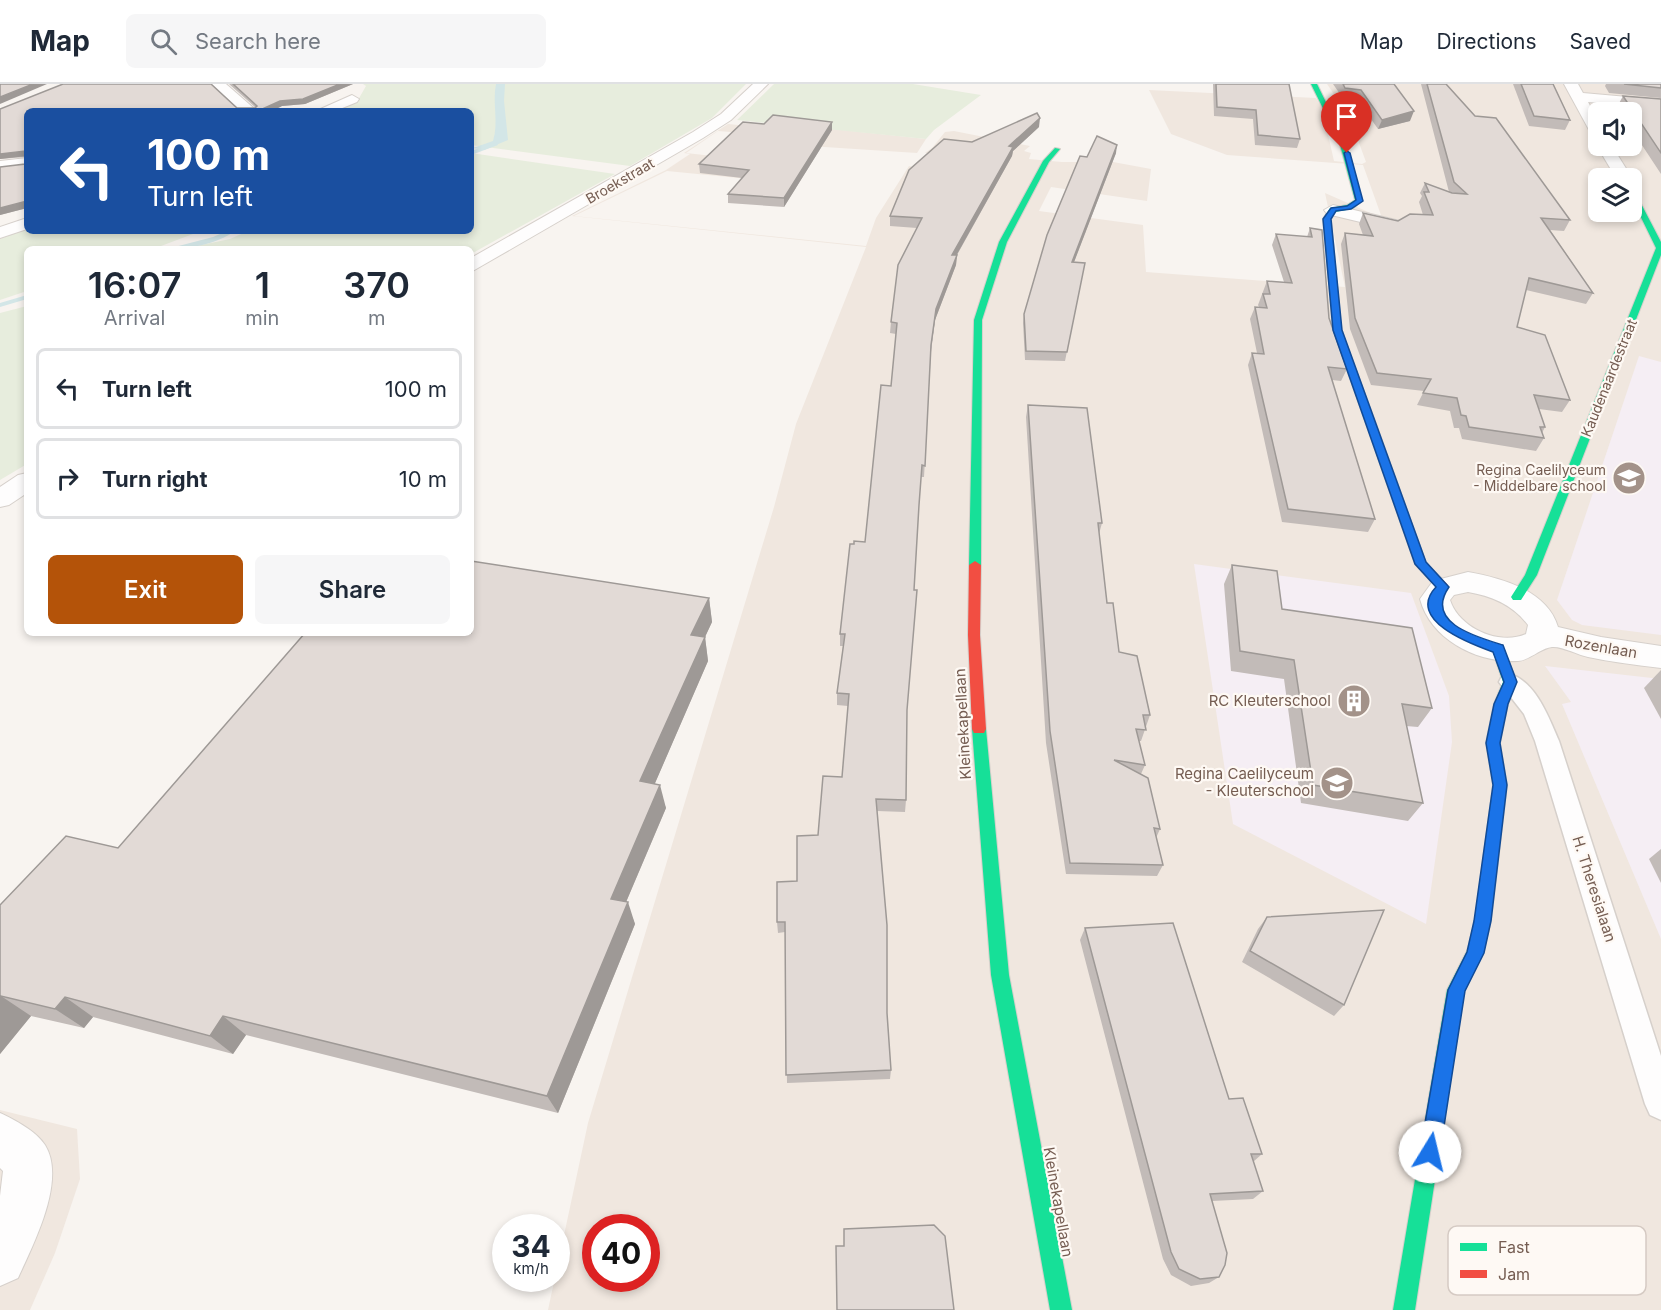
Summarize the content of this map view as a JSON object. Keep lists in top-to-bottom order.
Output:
{
  "streets": {
    "street": [
      "Broekstraat",
      "Kaudenaardestraat",
      "Rozenlaan",
      "Kleinekapellaan"
    ],
    "lane": ["H. Theresialaan"]
  },
  "places": {
    "school or university": ["Regina Caelilyceum - Middelbare school", "Regina Caelilyceum - Kleuterschool"],
    "building": ["RC Kleuterschool"]
  },
  "legend": ["Fast", "Jam"],
  "page": {
    "header": "Map",
    "search": "Search here",
    "nav": ["Map", "Directions", "Saved"],
    "turn": ["100 m", "Turn left"],
    "eta": [
      "16:07",
      "Arrival",
      "1",
      "min",
      "370",
      "m"
    ],
    "list": [
      {
        "name": "Turn left",
        "value": "100 m"
      },
      {
        "name": "Turn right",
        "value": "10 m"
      }
    ],
    "buttons": ["Exit", "Share"],
    "speed": "34 km/h",
    "limit": "40"
  }
}
